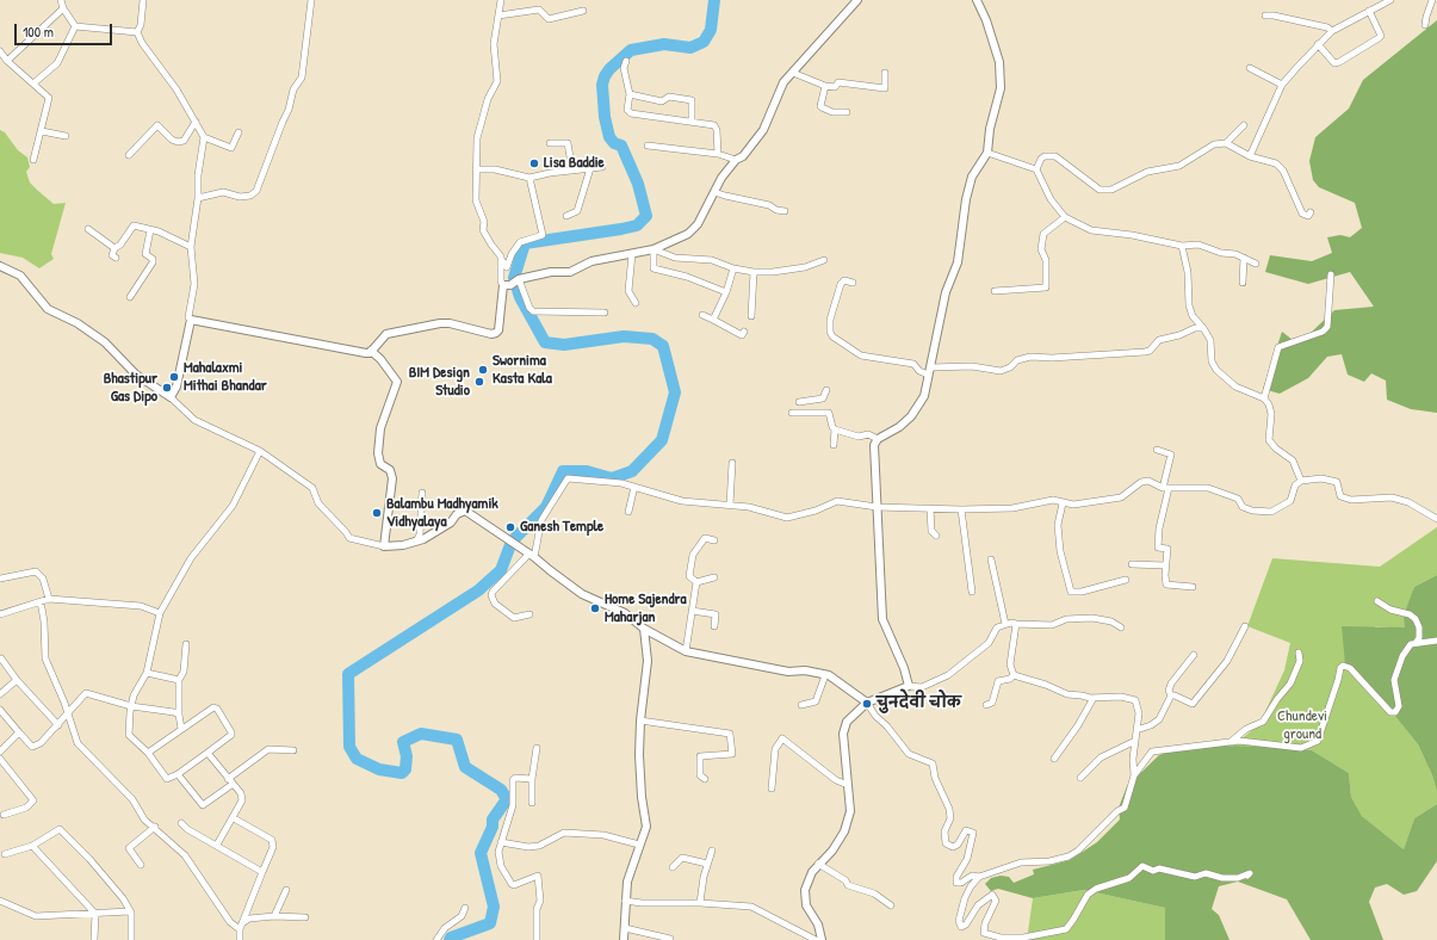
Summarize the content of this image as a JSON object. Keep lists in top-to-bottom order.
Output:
{
  "parks": ["Chundevi ground"],
  "places": [
    "Lisa Baddie",
    "Swornima Kasta Kala",
    "Mahalaxmi Mithai Bhandar",
    "BIM Design Studio",
    "Bhastipur Gas Dipo",
    "Balambu Madhyamik Vidhyalaya",
    "Ganesh Temple",
    "Home Sajendra Maharjan",
    "चुनदेवी चोक"
  ],
  "scale_bar": "100 m"
}
